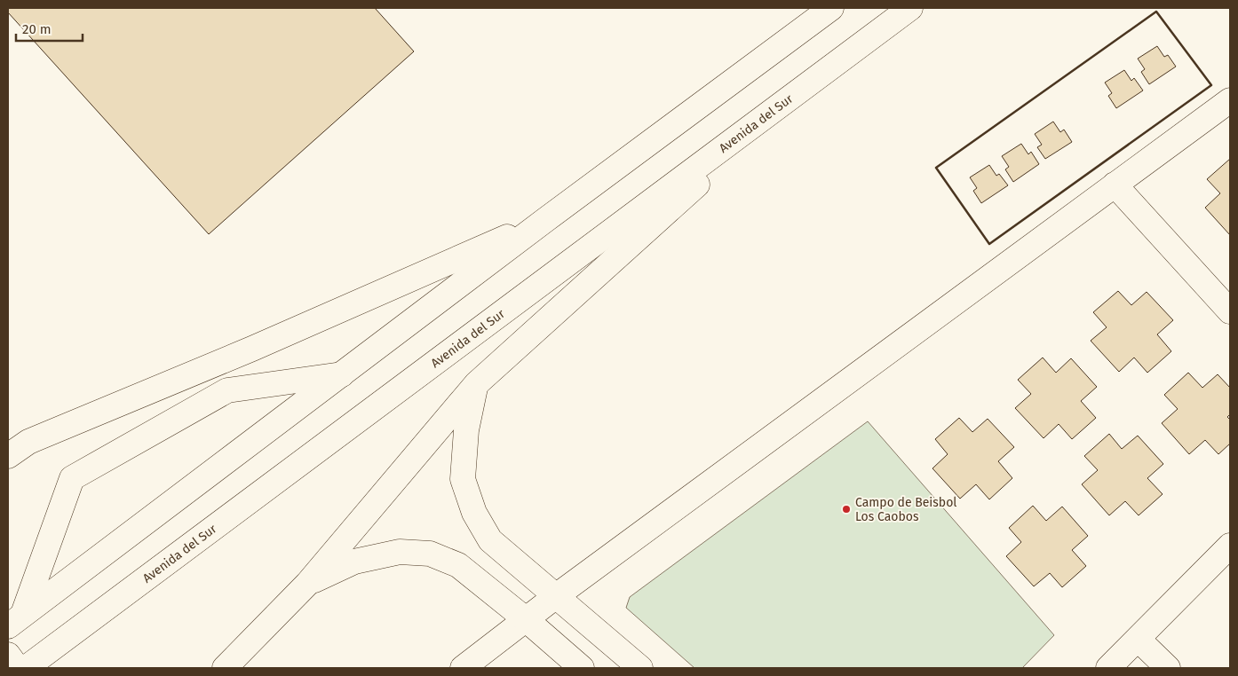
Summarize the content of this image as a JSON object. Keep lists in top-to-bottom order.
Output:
{
  "streets": {
    "main road": ["Avenida del Sur"]
  },
  "places": ["Campo de Beisbol Los Caobos"],
  "scale_bar": "20 m"
}
